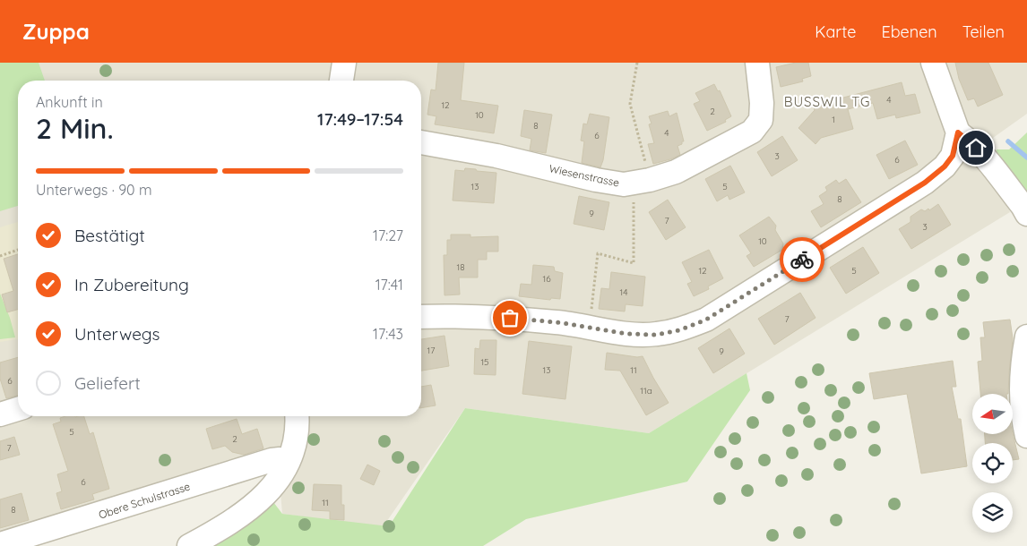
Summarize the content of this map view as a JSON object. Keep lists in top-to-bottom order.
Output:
{
  "streets": {
    "street": ["Wiesenstrasse", "Obere Schulstrasse"]
  },
  "districts": ["BUSSWIL TG"],
  "house_numbers": [
    "4",
    "12",
    "2",
    "10",
    "1",
    "8",
    "4",
    "6",
    "3",
    "6",
    "13",
    "5",
    "8",
    "9",
    "7",
    "3",
    "10",
    "18",
    "12",
    "5",
    "16",
    "14",
    "7",
    "17",
    "9",
    "15",
    "13",
    "11",
    "6",
    "11a",
    "5",
    "2",
    "7",
    "6",
    "11",
    "8"
  ],
  "north": "left",
  "page": {
    "header": "Zuppa",
    "nav": ["Karte", "Ebenen", "Teilen"],
    "heading": ["2 Min.", "Ankunft in", "17:49–17:54"],
    "bar": "Unterwegs · 90 m",
    "list": [
      ["Bestätigt", "17:27"],
      ["In Zubereitung", "17:41"],
      ["Unterwegs", "17:43"],
      "Geliefert"
    ]
  }
}
